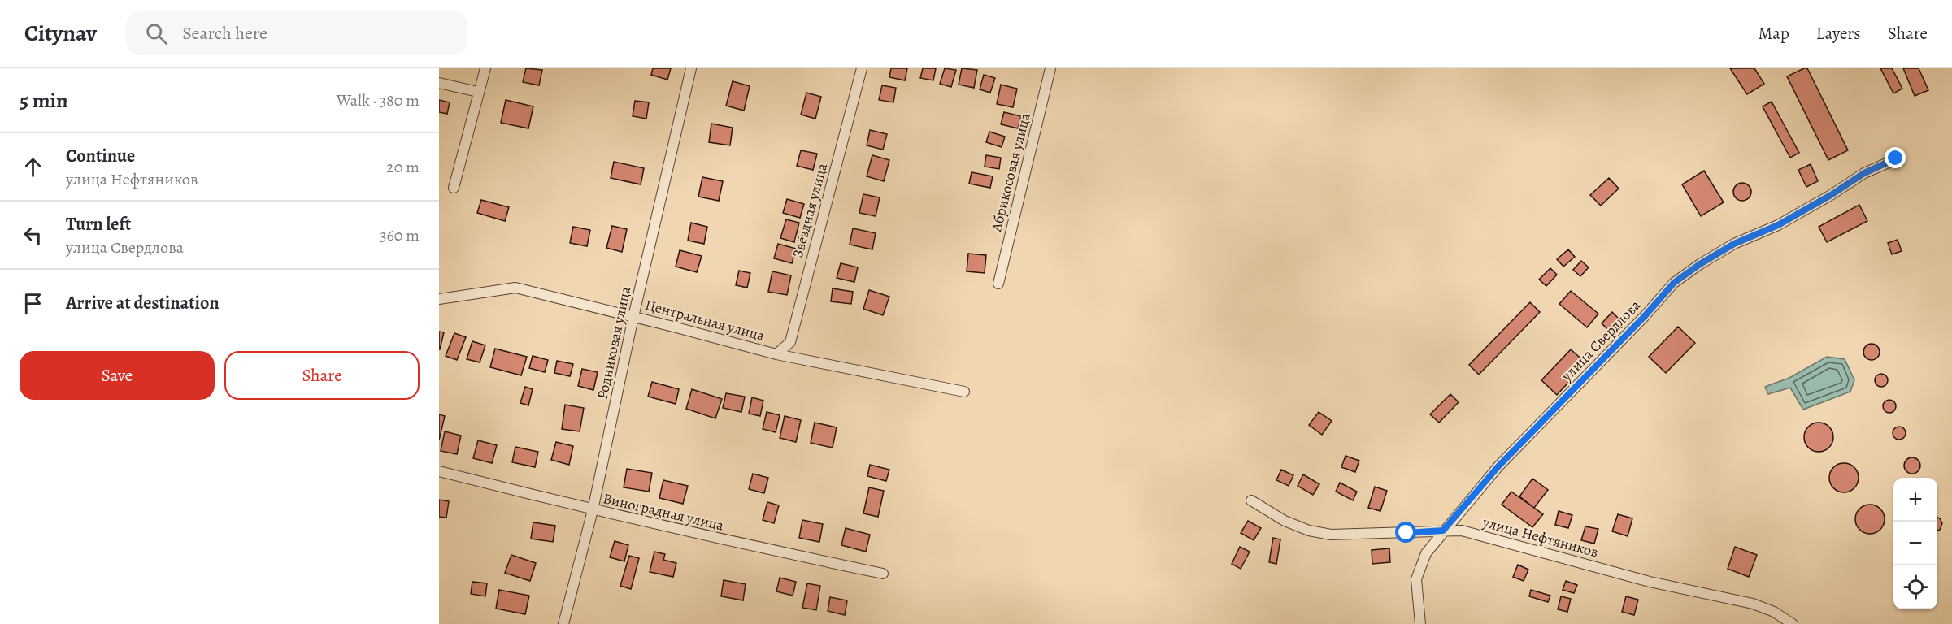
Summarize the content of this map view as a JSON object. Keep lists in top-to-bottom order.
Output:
{
  "streets": {
    "street": [
      "Абрикосовая улица",
      "Звёздная улица",
      "Центральная улица",
      "улица Свердлова",
      "Родниковая улица",
      "Виноградная улица",
      "улица Нефтяников"
    ]
  },
  "crossings": [
    ["Звёздная улица", "Центральная улица"],
    ["Центральная улица", "Родниковая улица"],
    ["улица Свердлова", "улица Нефтяников"],
    ["Родниковая улица", "Виноградная улица"]
  ],
  "page": {
    "header": "Citynav",
    "search": "Search here",
    "nav": ["Map", "Layers", "Share"],
    "heading": ["5 min", "Walk · 380 m"],
    "list": [
      ["Continue", "улица Нефтяников", "20 m"],
      ["Turn left", "улица Свердлова", "360 m"],
      "Arrive at destination"
    ],
    "buttons": ["Save", "Share"],
    "map_buttons": ["+", "−"]
  }
}
